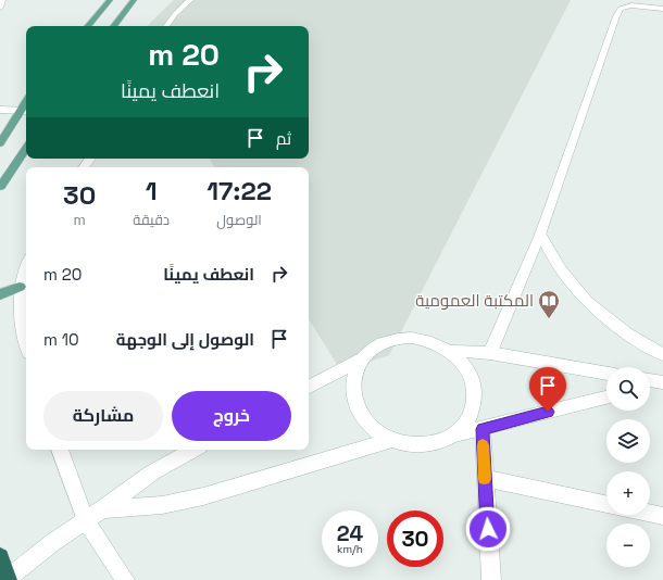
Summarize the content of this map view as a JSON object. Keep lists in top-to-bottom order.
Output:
{
  "places": {
    "library": ["المكتبة العمومية"]
  },
  "page": {
    "turn": ["20 m", "انعطف يمينًا"],
    "then": "ثم",
    "eta": [
      "17:22",
      "الوصول",
      "1",
      "دقيقة",
      "30",
      "m"
    ],
    "list": [
      {
        "name": "انعطف يمينًا",
        "value": "20 m"
      },
      {
        "name": "الوصول إلى الوجهة",
        "value": "10 m"
      }
    ],
    "map_buttons": ["+", "−"],
    "buttons": ["خروج", "مشاركة"],
    "speed": "24 km/h",
    "limit": "30"
  }
}
